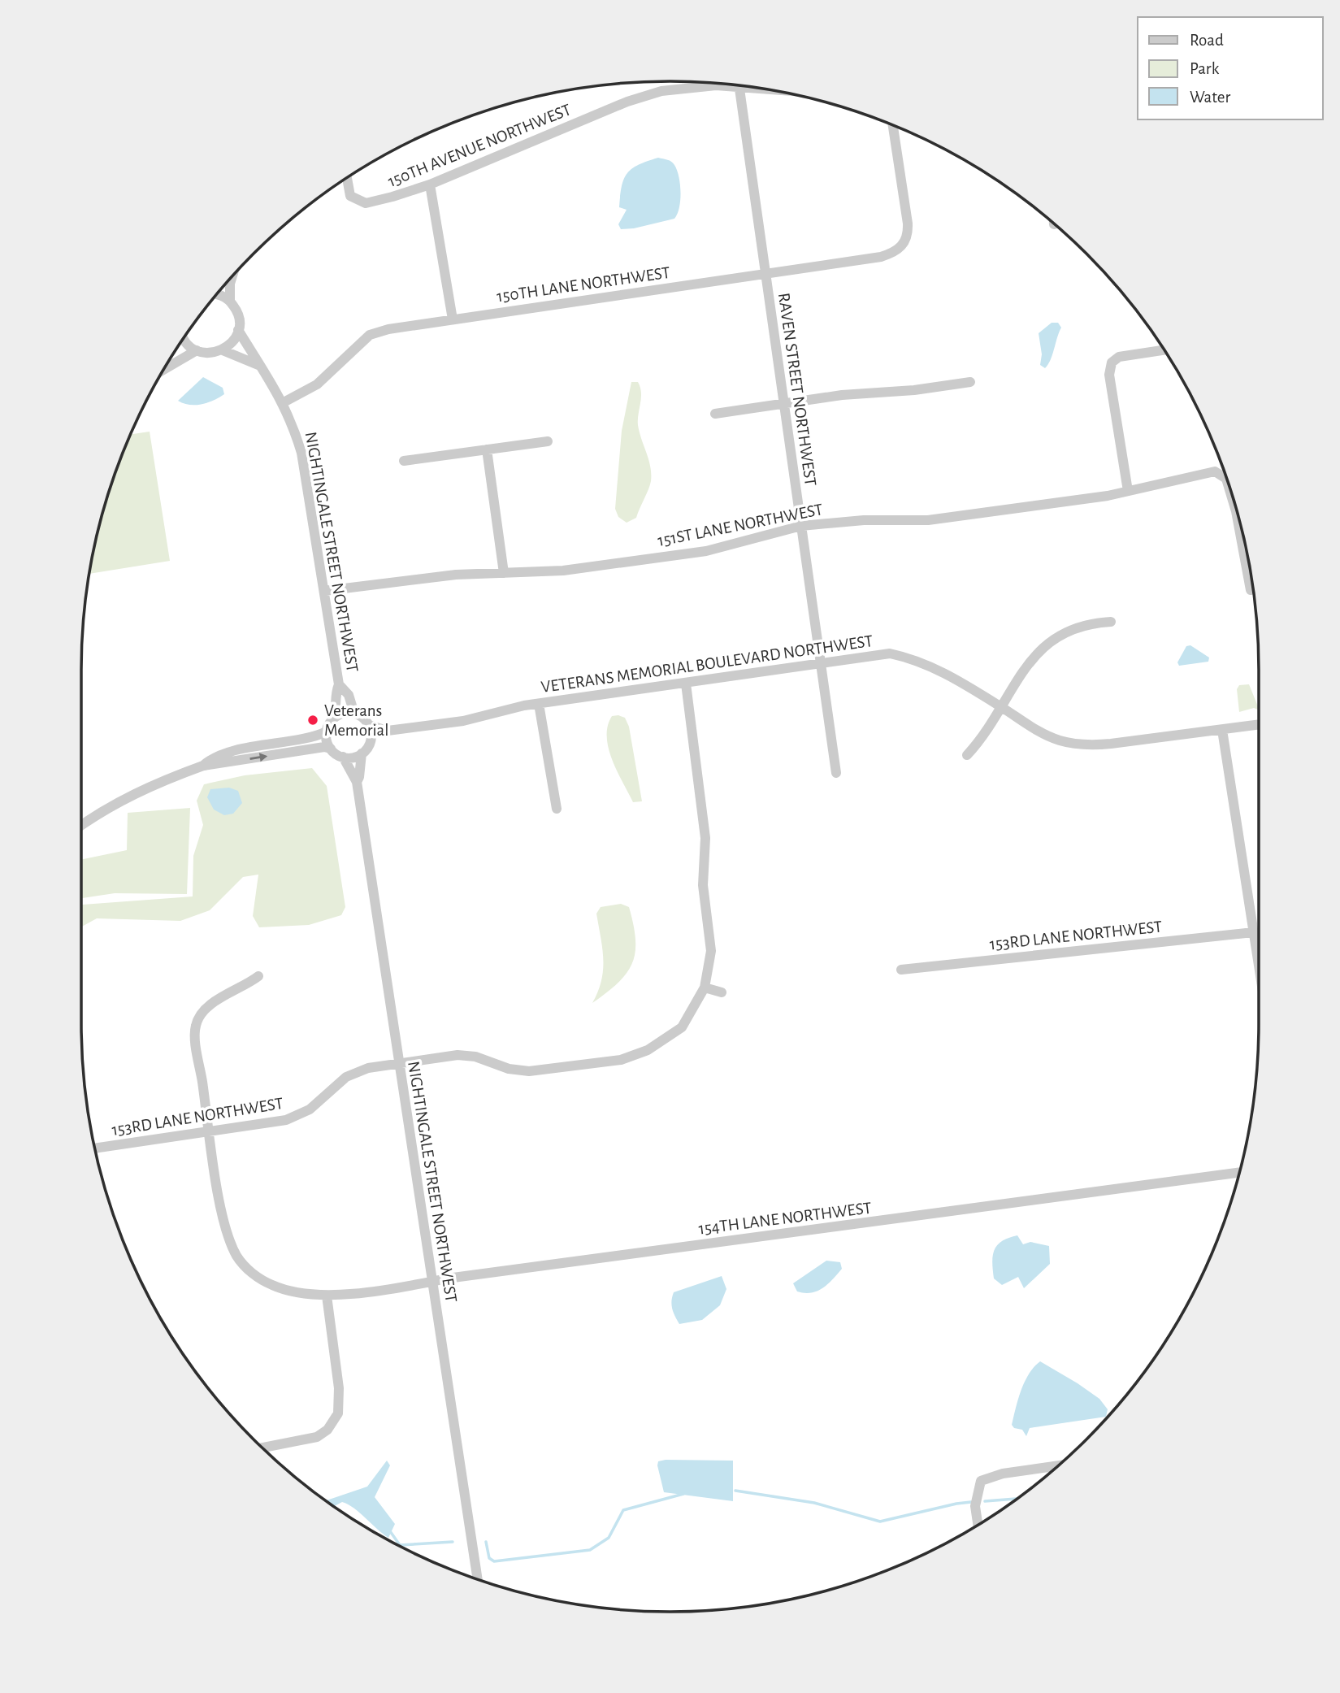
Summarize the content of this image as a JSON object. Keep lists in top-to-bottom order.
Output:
{
  "streets": {
    "street": [
      "150TH AVENUE NORTHWEST",
      "150TH LANE NORTHWEST",
      "RAVEN STREET NORTHWEST",
      "151ST LANE NORTHWEST",
      "NIGHTINGALE STREET NORTHWEST",
      "VETERANS MEMORIAL BOULEVARD NORTHWEST",
      "153RD LANE NORTHWEST",
      "154TH LANE NORTHWEST"
    ]
  },
  "crossings": [
    ["150TH LANE NORTHWEST", "RAVEN STREET NORTHWEST"],
    ["150TH LANE NORTHWEST", "NIGHTINGALE STREET NORTHWEST"],
    ["RAVEN STREET NORTHWEST", "151ST LANE NORTHWEST"],
    ["RAVEN STREET NORTHWEST", "VETERANS MEMORIAL BOULEVARD NORTHWEST"],
    ["151ST LANE NORTHWEST", "NIGHTINGALE STREET NORTHWEST"],
    ["NIGHTINGALE STREET NORTHWEST", "VETERANS MEMORIAL BOULEVARD NORTHWEST"],
    ["NIGHTINGALE STREET NORTHWEST", "153RD LANE NORTHWEST"],
    ["NIGHTINGALE STREET NORTHWEST", "154TH LANE NORTHWEST"],
    ["VETERANS MEMORIAL BOULEVARD NORTHWEST", "153RD LANE NORTHWEST"],
    ["153RD LANE NORTHWEST", "154TH LANE NORTHWEST"]
  ],
  "places": ["Veterans Memorial"],
  "legend": ["Road", "Park", "Water"]
}
